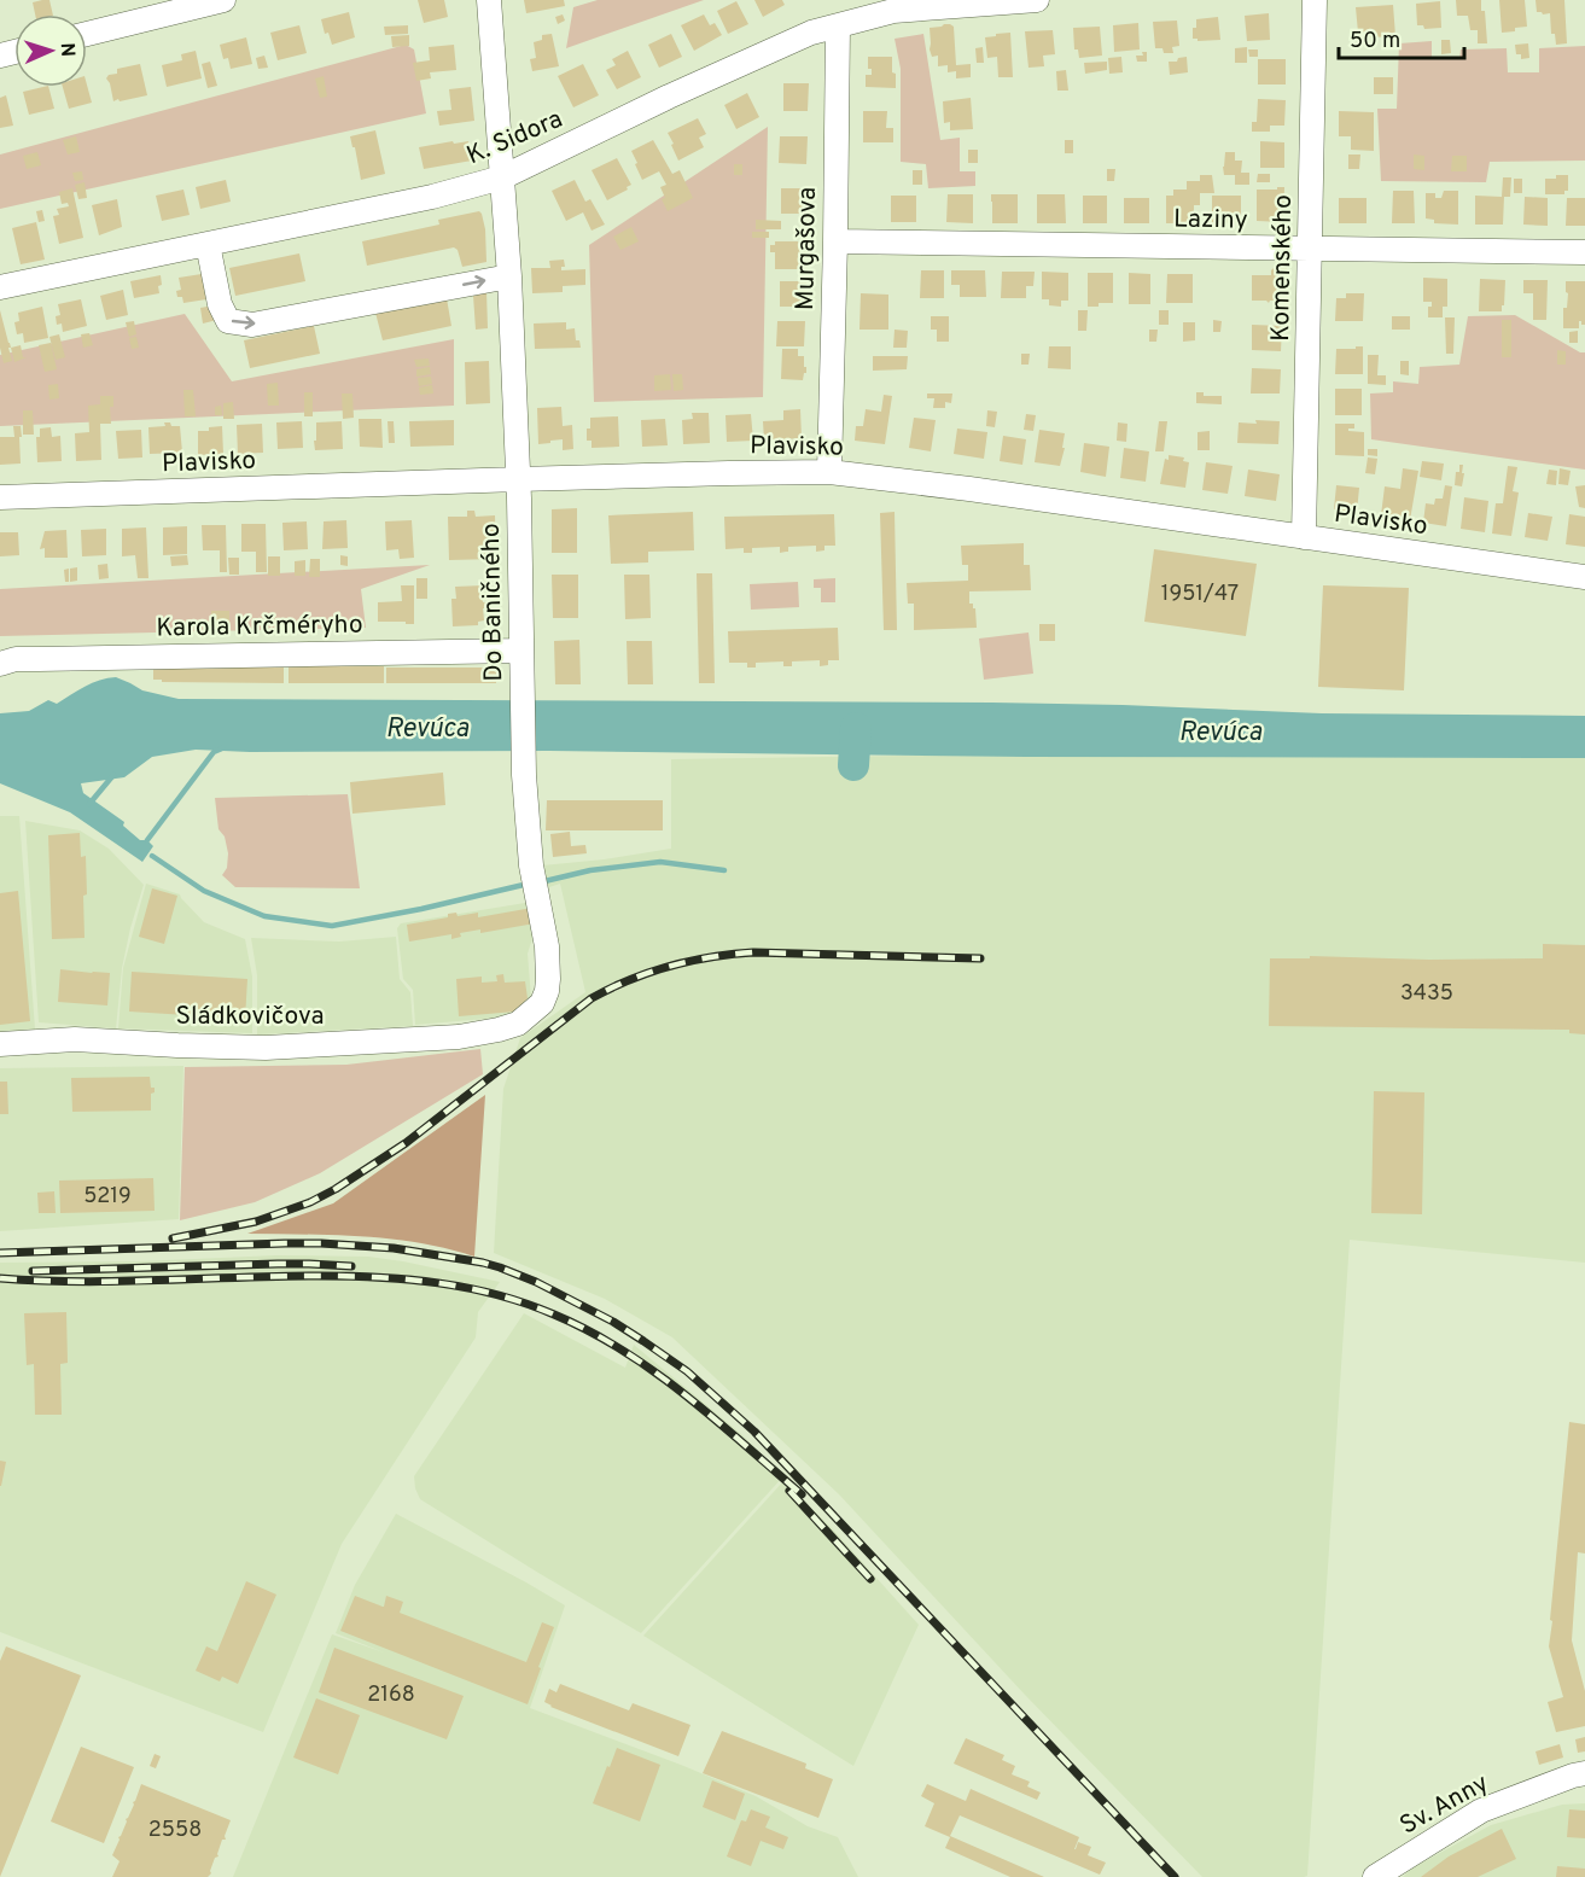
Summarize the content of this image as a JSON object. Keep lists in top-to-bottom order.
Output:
{
  "streets": {
    "street": [
      "K. Sidora",
      "Laziny",
      "Murgašova",
      "Komenského",
      "Plavisko",
      "Do Baničného",
      "Karola Krčméryho",
      "Sládkovičova",
      "Sv. Anny"
    ]
  },
  "crossings": [
    ["K. Sidora", "Murgašova"],
    ["K. Sidora", "Do Baničného"],
    ["Laziny", "Murgašova"],
    ["Laziny", "Komenského"],
    ["Murgašova", "Plavisko"],
    ["Komenského", "Plavisko"],
    ["Plavisko", "Do Baničného"],
    ["Do Baničného", "Karola Krčméryho"],
    ["Do Baničného", "Sládkovičova"]
  ],
  "water": ["Revúca"],
  "house_numbers": [
    "1951/47",
    "3435",
    "5219",
    "2168",
    "2558"
  ],
  "scale_bar": "50 m",
  "north": "right"
}
